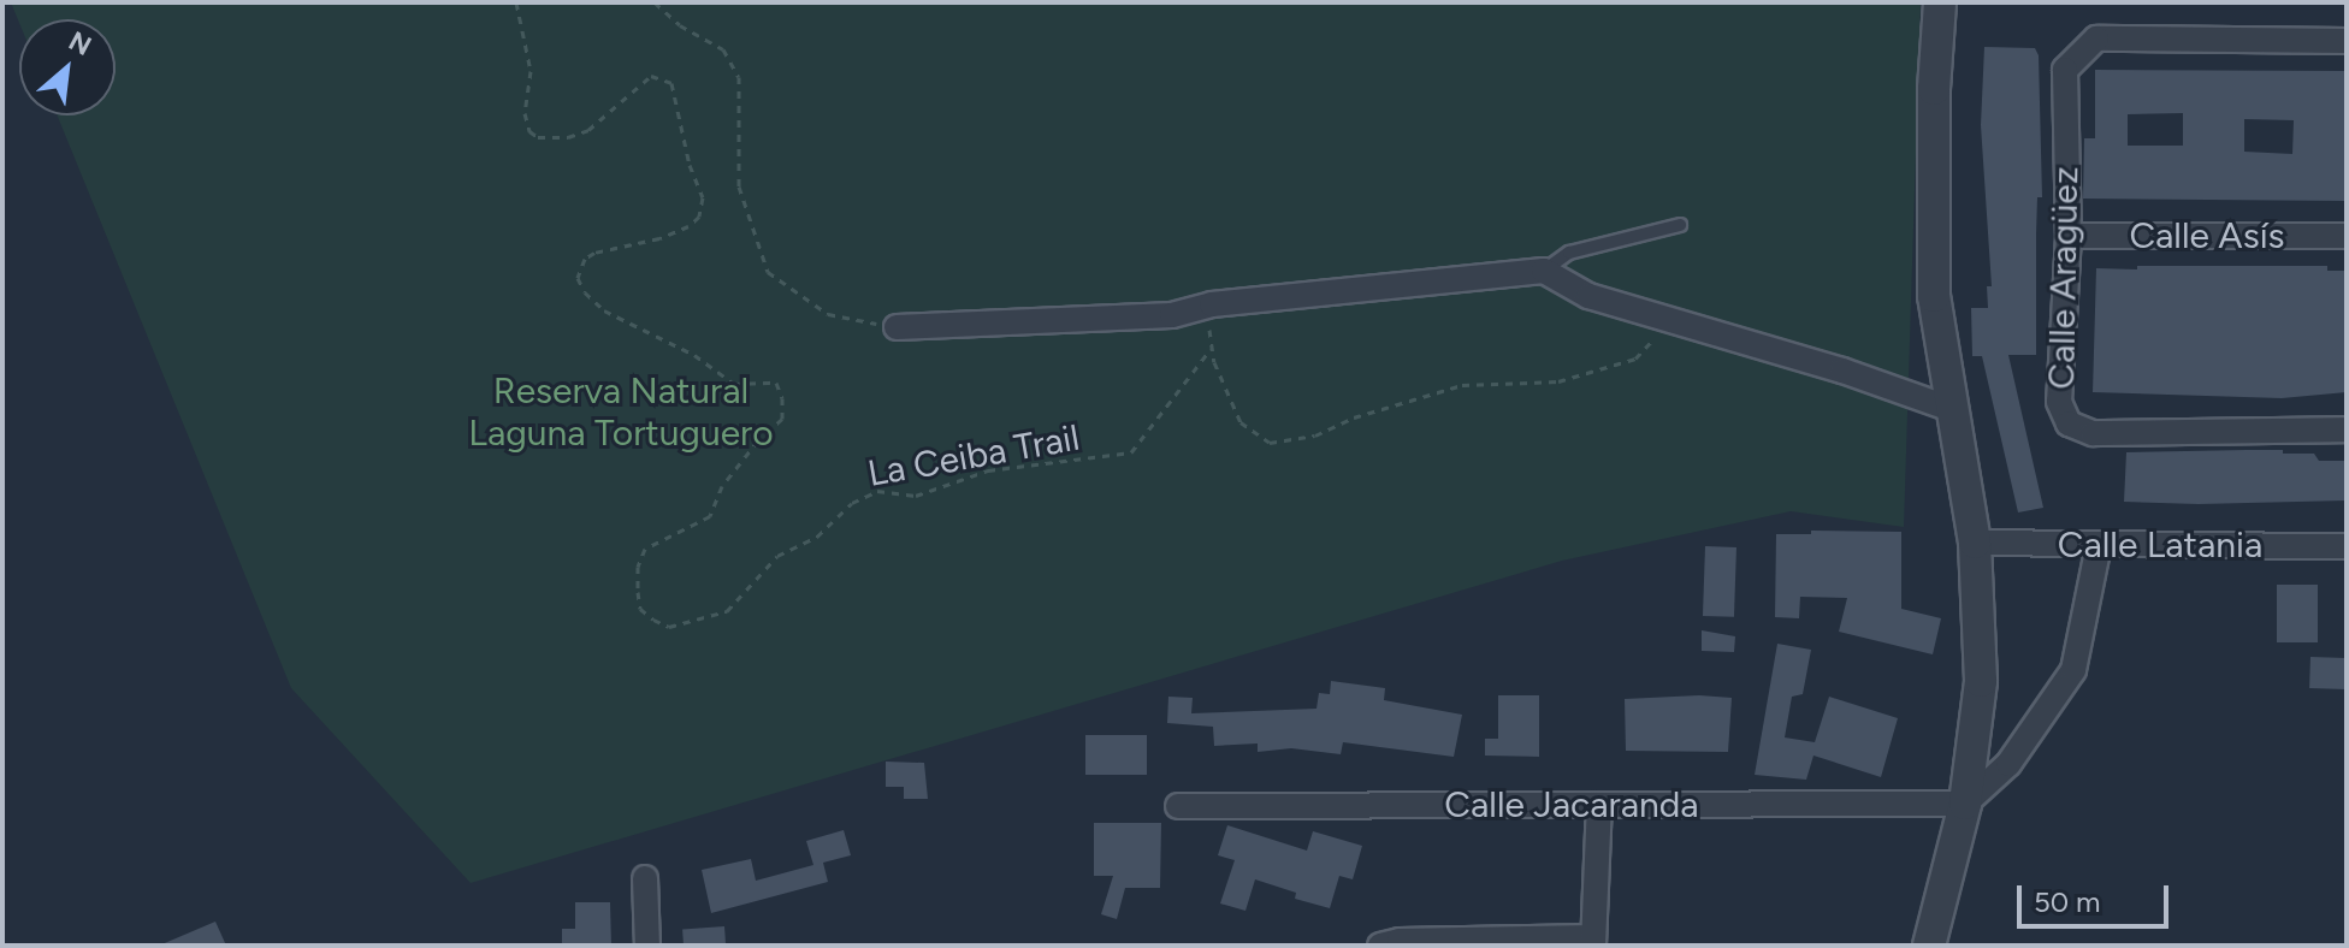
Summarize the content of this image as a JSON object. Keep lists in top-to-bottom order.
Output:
{
  "streets": {
    "street": [
      "Calle Asís",
      "Calle Aragüez",
      "Calle Latania",
      "Calle Jacaranda"
    ],
    "path": ["La Ceiba Trail"]
  },
  "crossings": [
    ["Calle Asís", "Calle Aragüez"]
  ],
  "parks": ["Reserva Natural Laguna Tortuguero"],
  "scale_bar": "50 m",
  "north": "top right"
}
